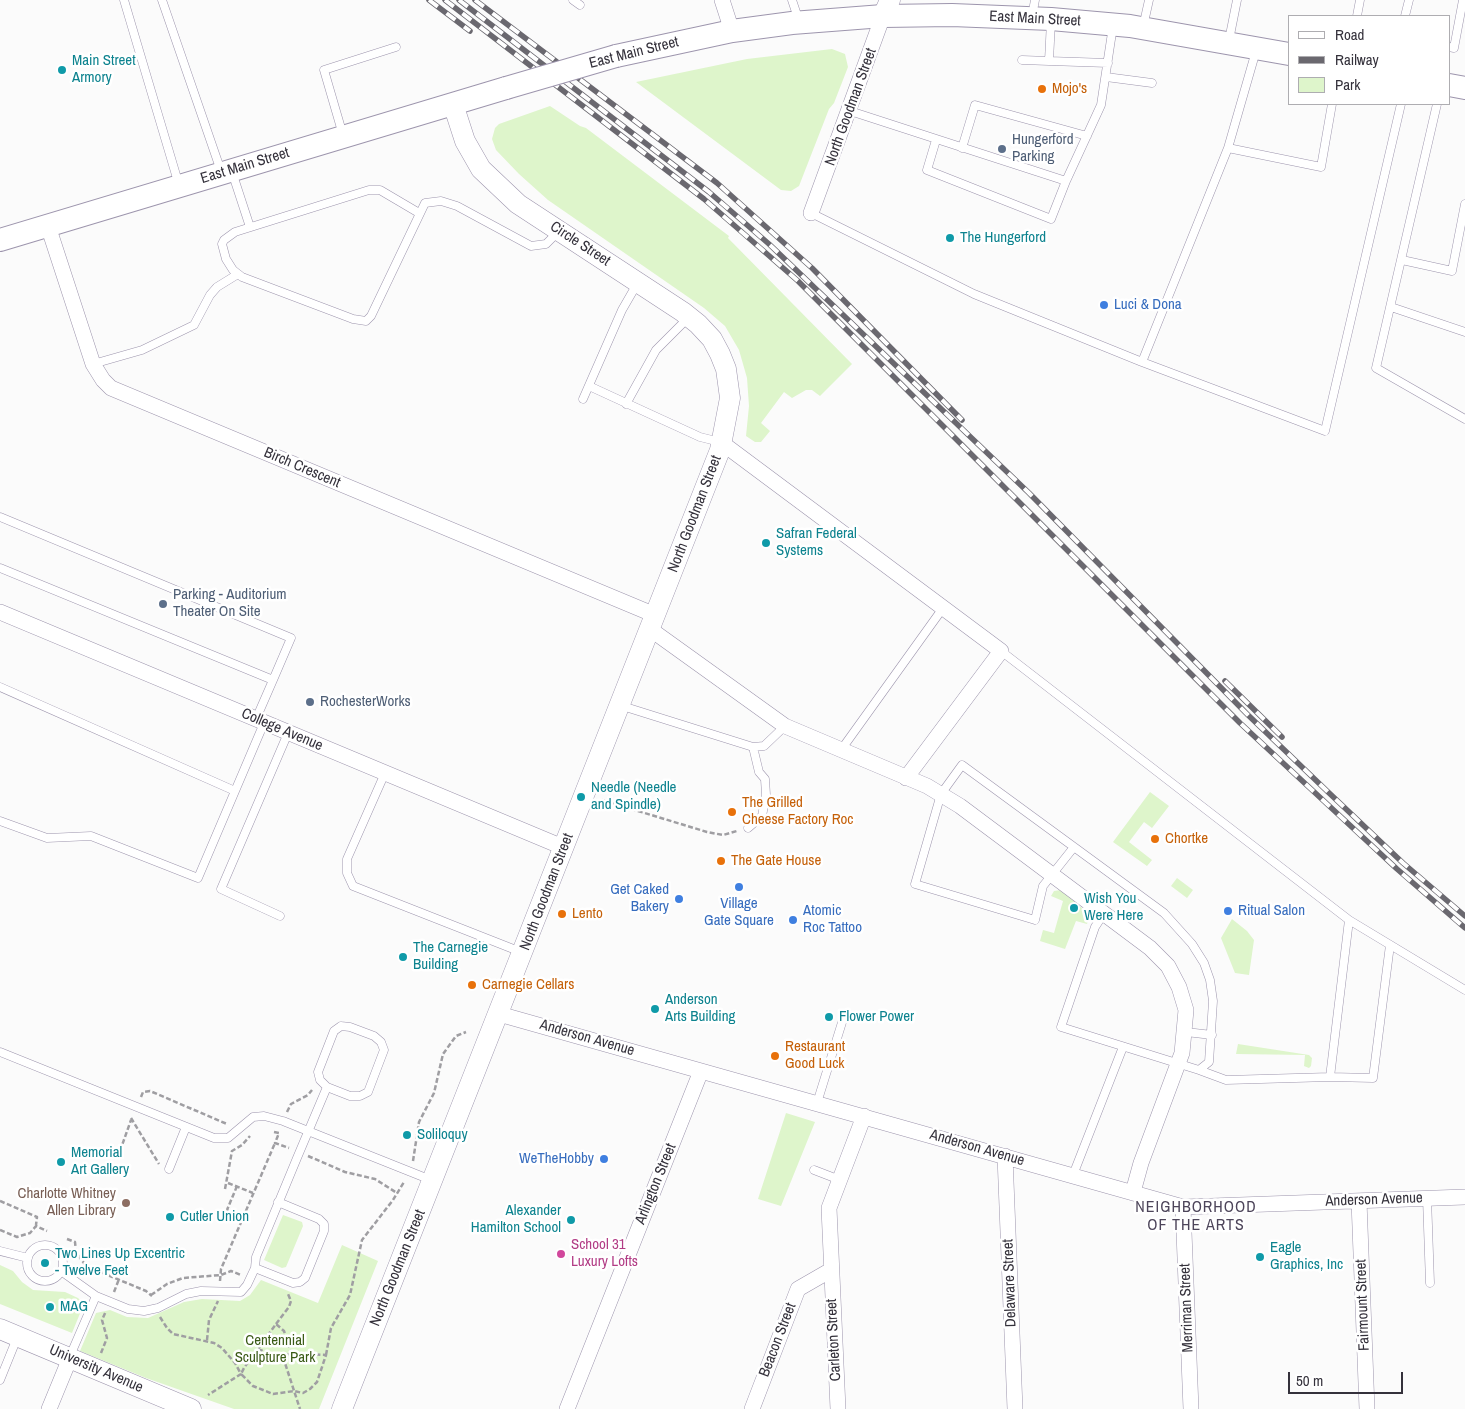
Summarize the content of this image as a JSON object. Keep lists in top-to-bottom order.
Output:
{
  "streets": {
    "main road": [
      "East Main Street",
      "North Goodman Street",
      "Circle Street",
      "University Avenue"
    ],
    "street": [
      "Birch Crescent",
      "College Avenue",
      "Anderson Avenue",
      "Arlington Street",
      "Delaware Street",
      "Fairmount Street",
      "Merriman Street",
      "Beacon Street",
      "Carleton Street"
    ]
  },
  "crossings": [
    ["East Main Street", "North Goodman Street"],
    ["East Main Street", "Circle Street"],
    ["East Main Street", "Birch Crescent"],
    ["North Goodman Street", "Circle Street"],
    ["North Goodman Street", "Birch Crescent"],
    ["North Goodman Street", "College Avenue"],
    ["North Goodman Street", "Anderson Avenue"],
    ["Birch Crescent", "Anderson Avenue"],
    ["Anderson Avenue", "Arlington Street"],
    ["Anderson Avenue", "Delaware Street"],
    ["Anderson Avenue", "Fairmount Street"],
    ["Anderson Avenue", "Merriman Street"],
    ["Beacon Street", "Carleton Street"]
  ],
  "districts": ["NEIGHBORHOOD OF THE ARTS"],
  "parks": ["Centennial Sculpture Park"],
  "places": [
    "Main Street Armory",
    "Mojo's",
    "Hungerford Parking",
    "The Hungerford",
    "Luci & Dona",
    "Safran Federal Systems",
    "Parking - Auditorium Theater On Site",
    "RochesterWorks",
    "Needle (Needle and Spindle)",
    "The Grilled Cheese Factory Roc",
    "Chortke",
    "The Gate House",
    "Village Gate Square",
    "Get Caked Bakery",
    "Wish You Were Here",
    "Ritual Salon",
    "Lento",
    "Atomic Roc Tattoo",
    "The Carnegie Building",
    "Carnegie Cellars",
    "Anderson Arts Building",
    "Flower Power",
    "Restaurant Good Luck",
    "Soliloquy",
    "WeTheHobby",
    "Memorial Art Gallery",
    "Charlotte Whitney Allen Library",
    "Cutler Union",
    "Alexander Hamilton School",
    "School 31 Luxury Lofts",
    "Eagle Graphics, Inc",
    "Two Lines Up Excentric - Twelve Feet",
    "MAG"
  ],
  "legend": ["Road", "Railway", "Park"],
  "scale_bar": "50 m"
}
